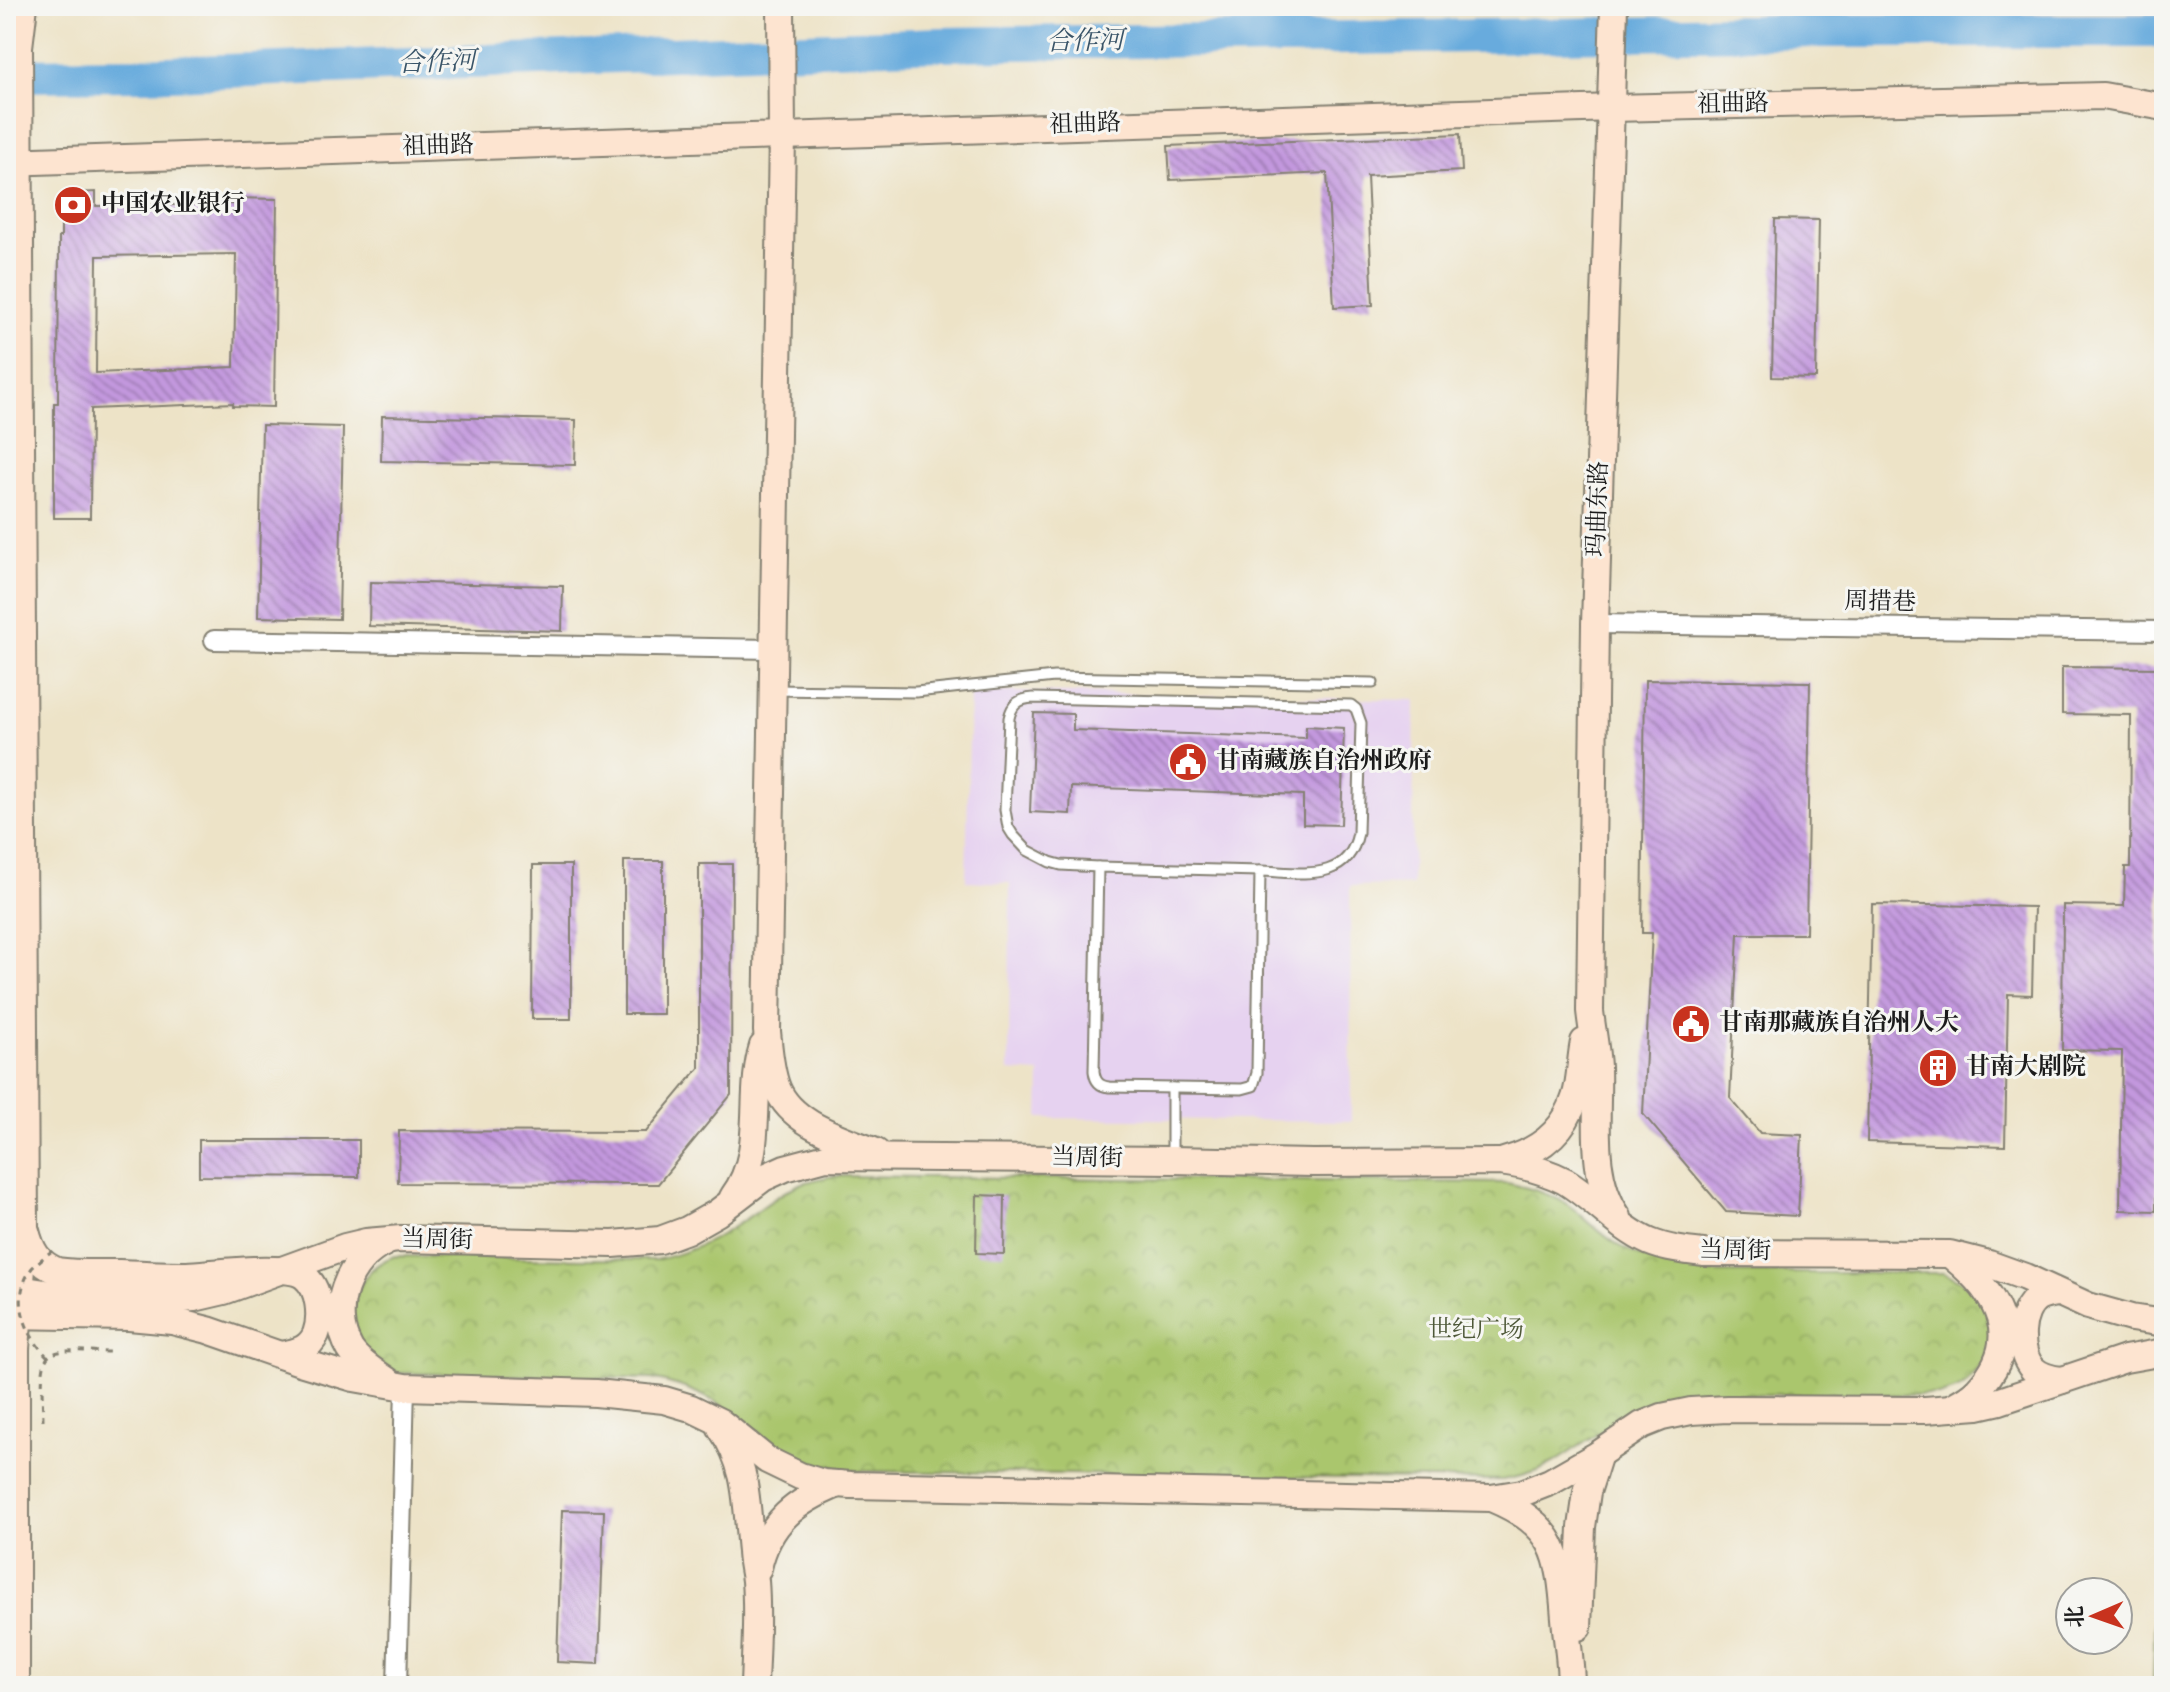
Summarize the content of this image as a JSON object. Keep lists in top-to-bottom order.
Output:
{
  "streets": {
    "street": [
      "祖曲路",
      "玛曲东路",
      "周措巷",
      "当周街"
    ]
  },
  "crossings": [
    ["祖曲路", "玛曲东路"],
    ["玛曲东路", "周措巷"]
  ],
  "water": ["合作河"],
  "parks": ["世纪广场"],
  "places": {
    "bank": ["中国农业银行"],
    "public building": ["甘南藏族自治州政府", "甘南那藏族自治州人大"],
    "building": ["甘南大剧院"]
  },
  "north": "left"
}
